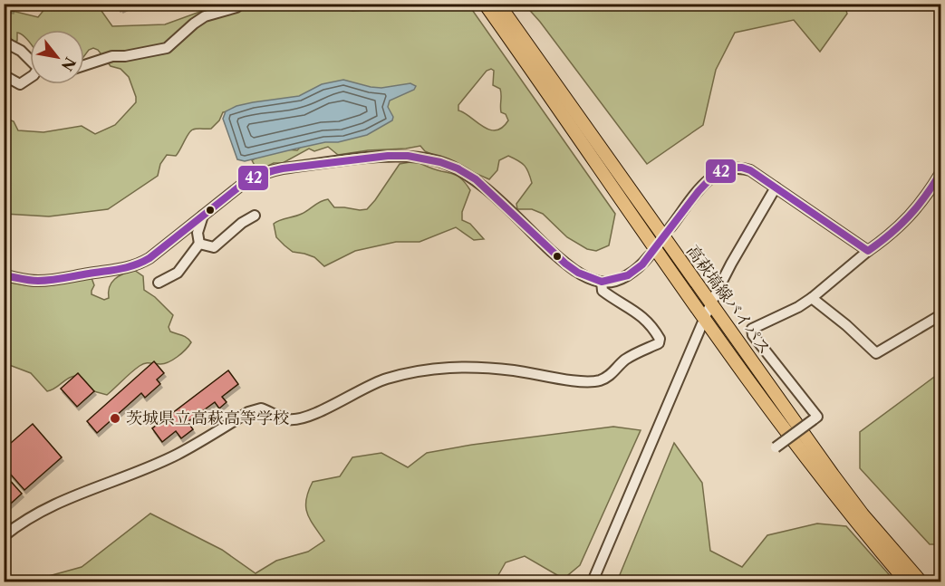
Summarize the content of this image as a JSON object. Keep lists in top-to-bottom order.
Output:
{
  "streets": {
    "main road": ["高萩塙線バイパス"]
  },
  "places": ["茨城県立高萩高等学校"],
  "lines": ["transit line 42"],
  "north": "bottom right"
}
